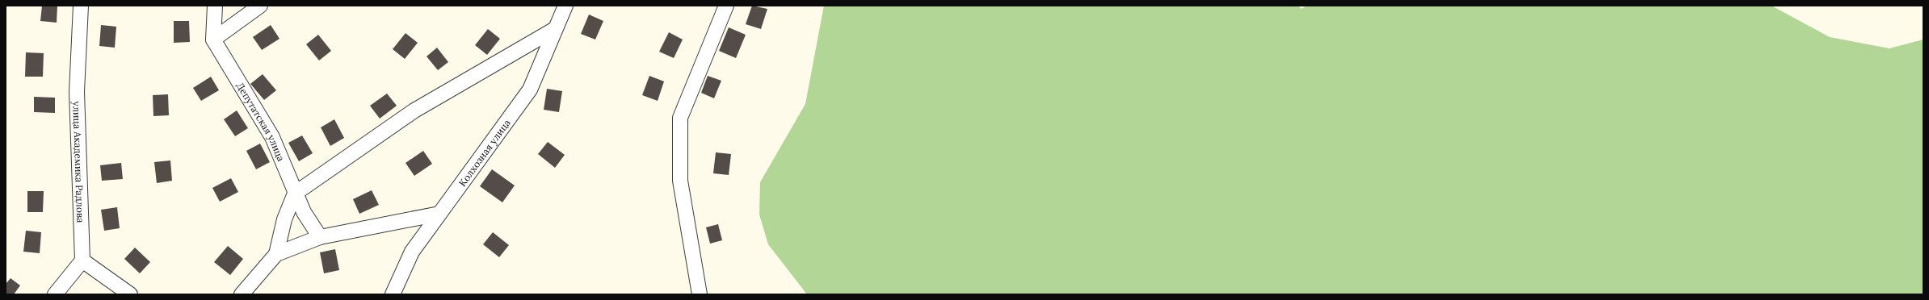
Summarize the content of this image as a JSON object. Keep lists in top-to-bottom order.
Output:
{
  "streets": {
    "street": ["Депутатская улица", "Колхозная улица", "улица Академика Радлова"]
  }
}
